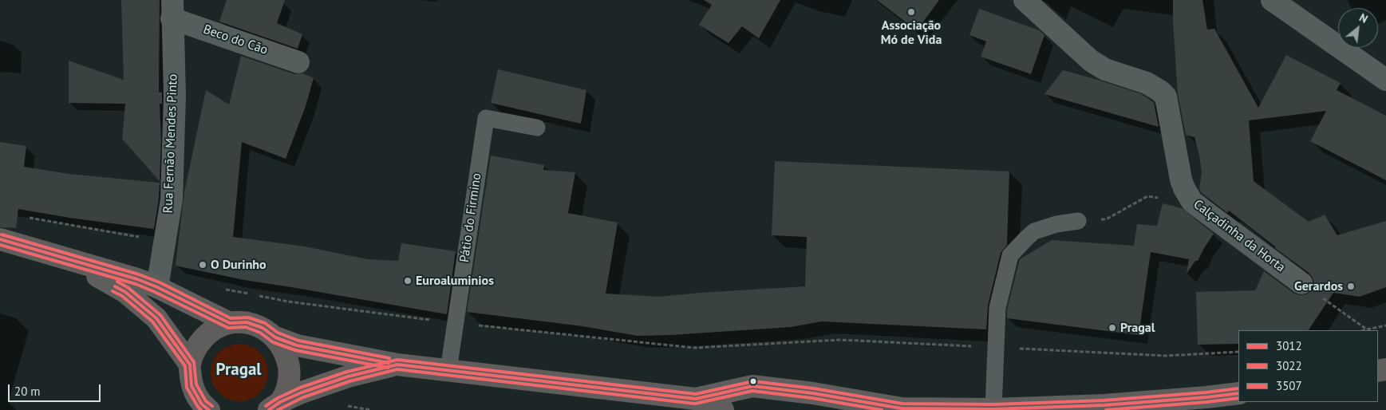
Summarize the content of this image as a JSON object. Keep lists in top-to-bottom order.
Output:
{
  "streets": {
    "street": ["Beco do Cão", "Rua Fernão Mendes Pinto", "Calçadinha da Horta"],
    "lane": ["Pátio do Firmino"]
  },
  "crossings": [
    ["Beco do Cão", "Rua Fernão Mendes Pinto"]
  ],
  "districts": ["Pragal"],
  "places": [
    "Associação Mó de Vida",
    "O Durinho",
    "Euroaluminios",
    "Gerardos",
    "Pragal"
  ],
  "lines": ["transit line 3507", "transit line 3012", "transit line 3022"],
  "legend": ["3012", "3022", "3507"],
  "scale_bar": "20 m",
  "north": "top right"
}
